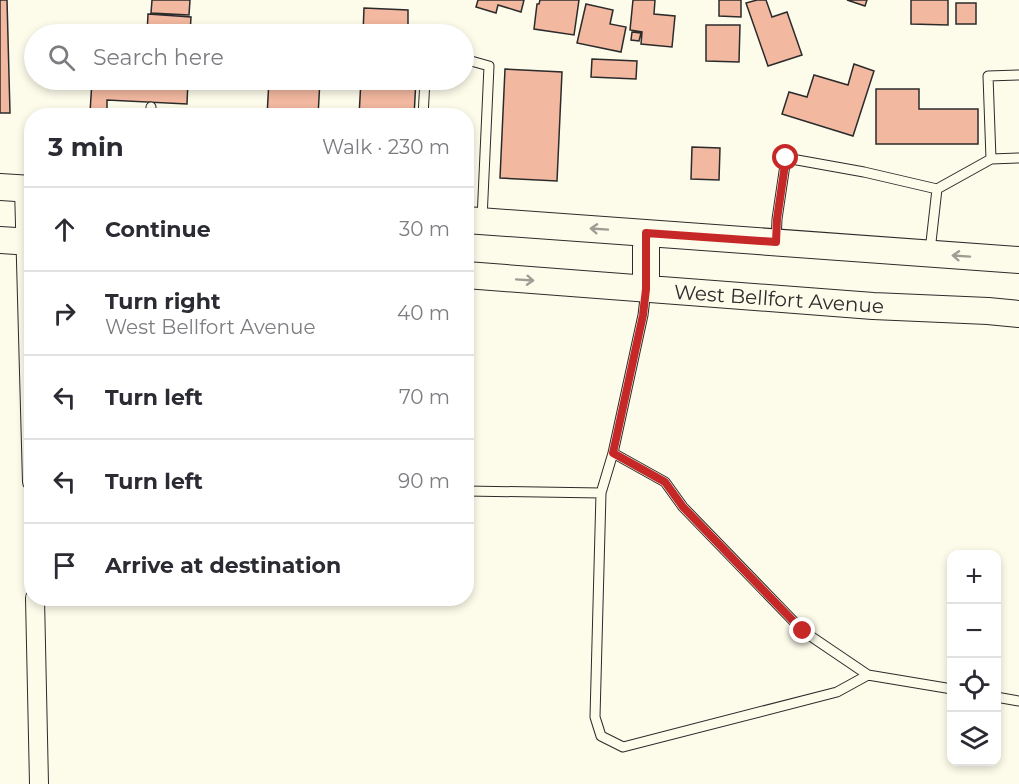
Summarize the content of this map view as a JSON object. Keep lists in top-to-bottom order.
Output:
{
  "streets": {
    "main road": ["West Bellfort Avenue"]
  },
  "page": {
    "search": "Search here",
    "heading": ["3 min", "Walk · 230 m"],
    "list": [
      ["Continue", "30 m"],
      ["Turn right", "West Bellfort Avenue", "40 m"],
      ["Turn left", "70 m"],
      ["Turn left", "90 m"],
      "Arrive at destination"
    ],
    "map_buttons": ["+", "−"]
  }
}
